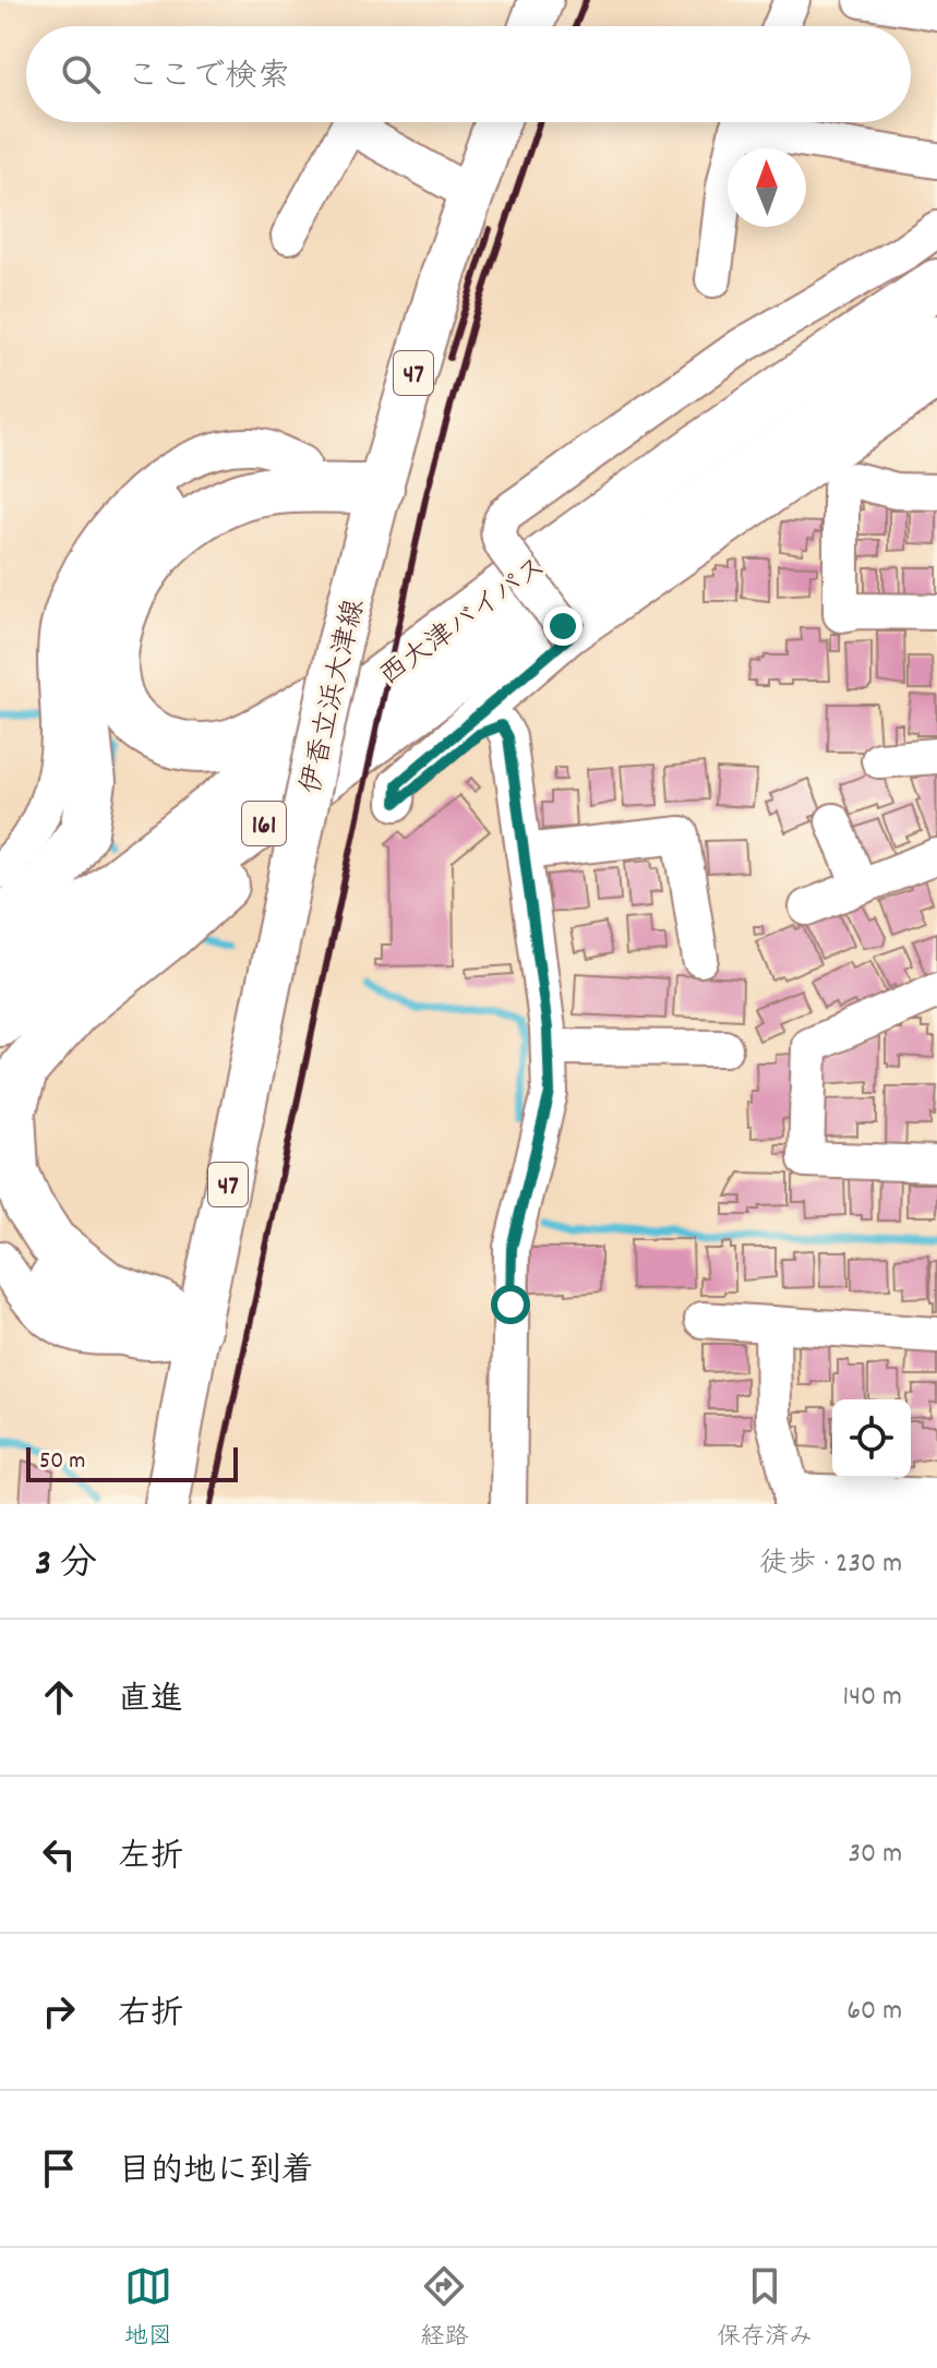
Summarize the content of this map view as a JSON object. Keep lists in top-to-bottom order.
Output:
{
  "streets": {
    "highway": ["西大津バイパス", "161"],
    "main road": ["47", "伊香立浜大津線"]
  },
  "scale_bar": "50 m",
  "north": "top",
  "page": {
    "search": "ここで検索",
    "scale": "50 m",
    "heading": ["3 分", "徒歩 · 230 m"],
    "list": [
      ["直進", "140 m"],
      ["左折", "30 m"],
      ["右折", "60 m"],
      "目的地に到着"
    ],
    "nav": ["地図", "経路", "保存済み"]
  }
}
